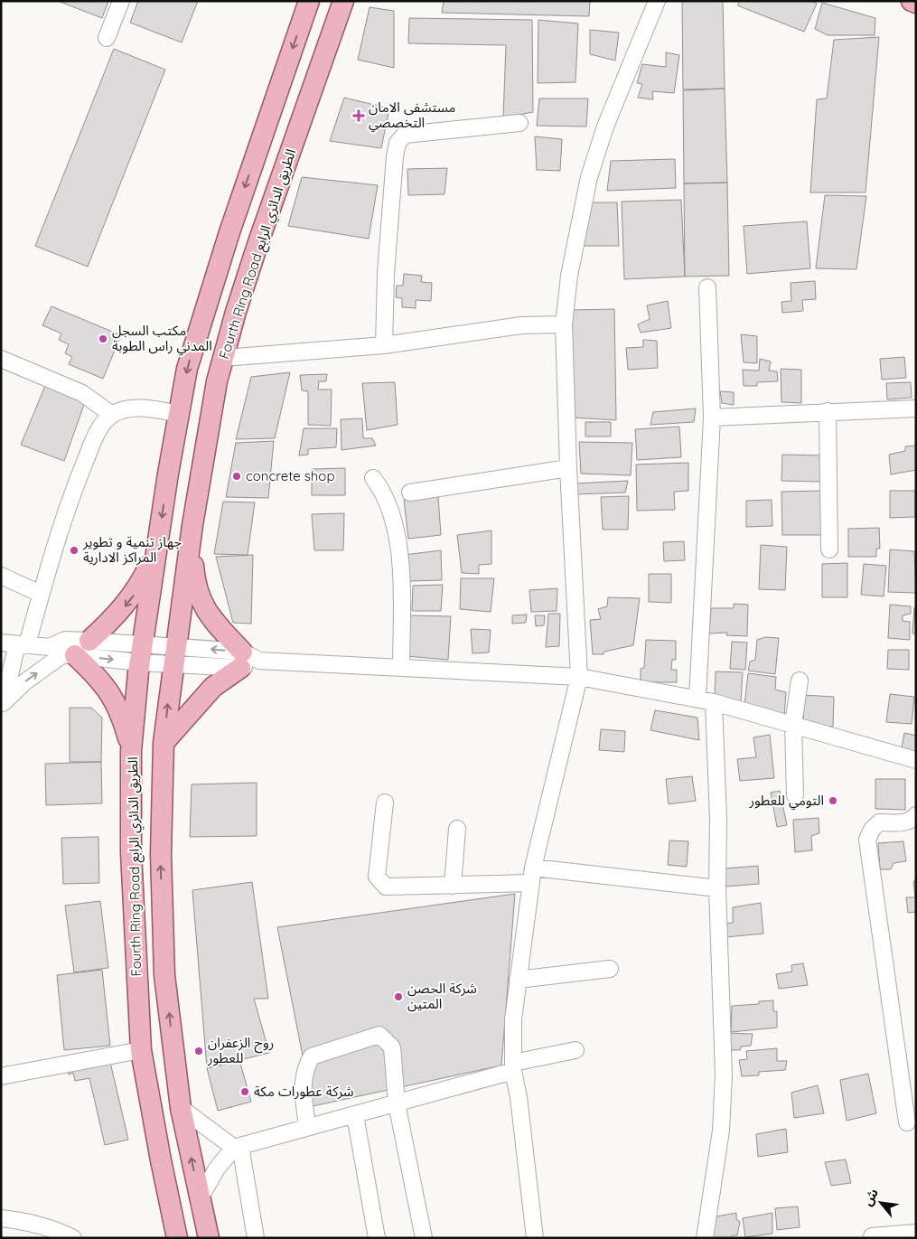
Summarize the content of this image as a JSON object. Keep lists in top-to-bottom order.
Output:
{
  "streets": {
    "main road": ["Fourth Ring Road الطريق الدائري الرابع"]
  },
  "places": {
    "health": ["مستشفى الامان التخصصي"],
    "other": [
      "مكتب السجل المدني راس الطوبة",
      "concrete shop",
      "جهاز تنمية و تطوير المراكز الادارية",
      "التومي للعطور",
      "شركة الحصن المتين",
      "روح الزعفران للعطور",
      "شركة عطورات مكة"
    ]
  },
  "north": "top left"
}
